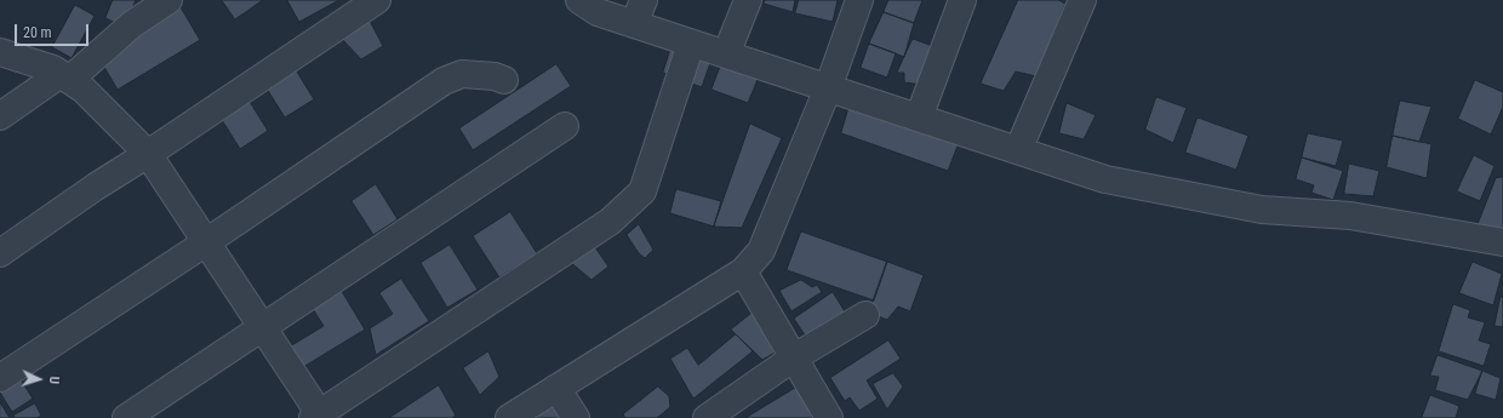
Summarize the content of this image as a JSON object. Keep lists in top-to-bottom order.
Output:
{
  "scale_bar": "20 m",
  "north": "right"
}
